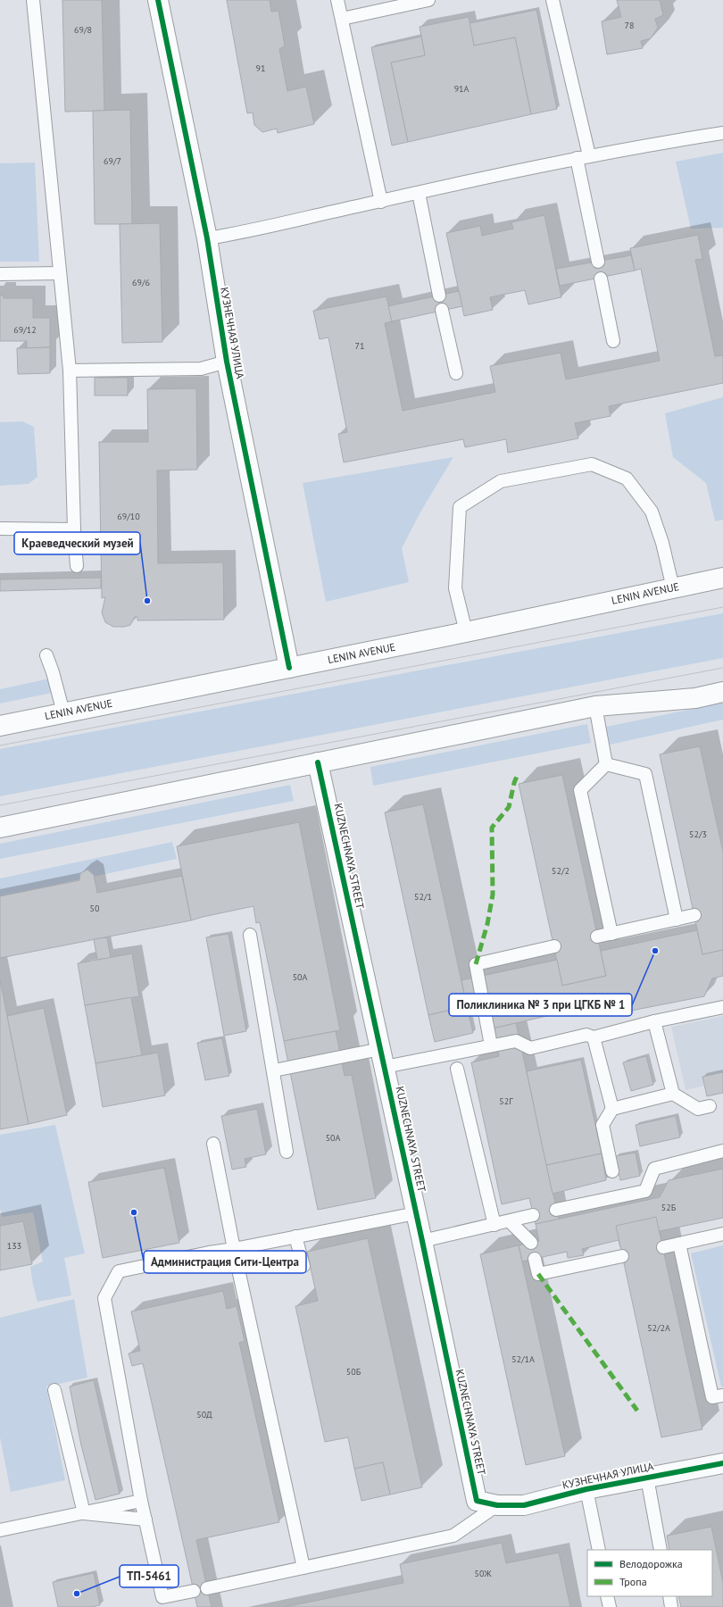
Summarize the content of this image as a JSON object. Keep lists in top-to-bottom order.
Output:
{
  "streets": {
    "street": ["КУЗНЕЧНАЯ УЛИЦА", "LENIN AVENUE", "KUZNECHNAYA STREET"]
  },
  "crossings": [
    ["КУЗНЕЧНАЯ УЛИЦА", "LENIN AVENUE"],
    ["КУЗНЕЧНАЯ УЛИЦА", "KUZNECHNAYA STREET"]
  ],
  "places": [
    "Краеведческий музей",
    "Поликлиника № 3 при ЦГКБ № 1",
    "Администрация Сити-Центра",
    "ТП-5461"
  ],
  "house_numbers": [
    "78",
    "69/8",
    "91",
    "91А",
    "69/7",
    "69/6",
    "69/12",
    "71",
    "69/10",
    "52/3",
    "52/2",
    "52/1",
    "50",
    "50А",
    "52Г",
    "50А",
    "52Б",
    "133",
    "52/2А",
    "52/1А",
    "50Б",
    "50Д",
    "50Ж"
  ],
  "legend": ["Велодорожка", "Тропа"]
}
